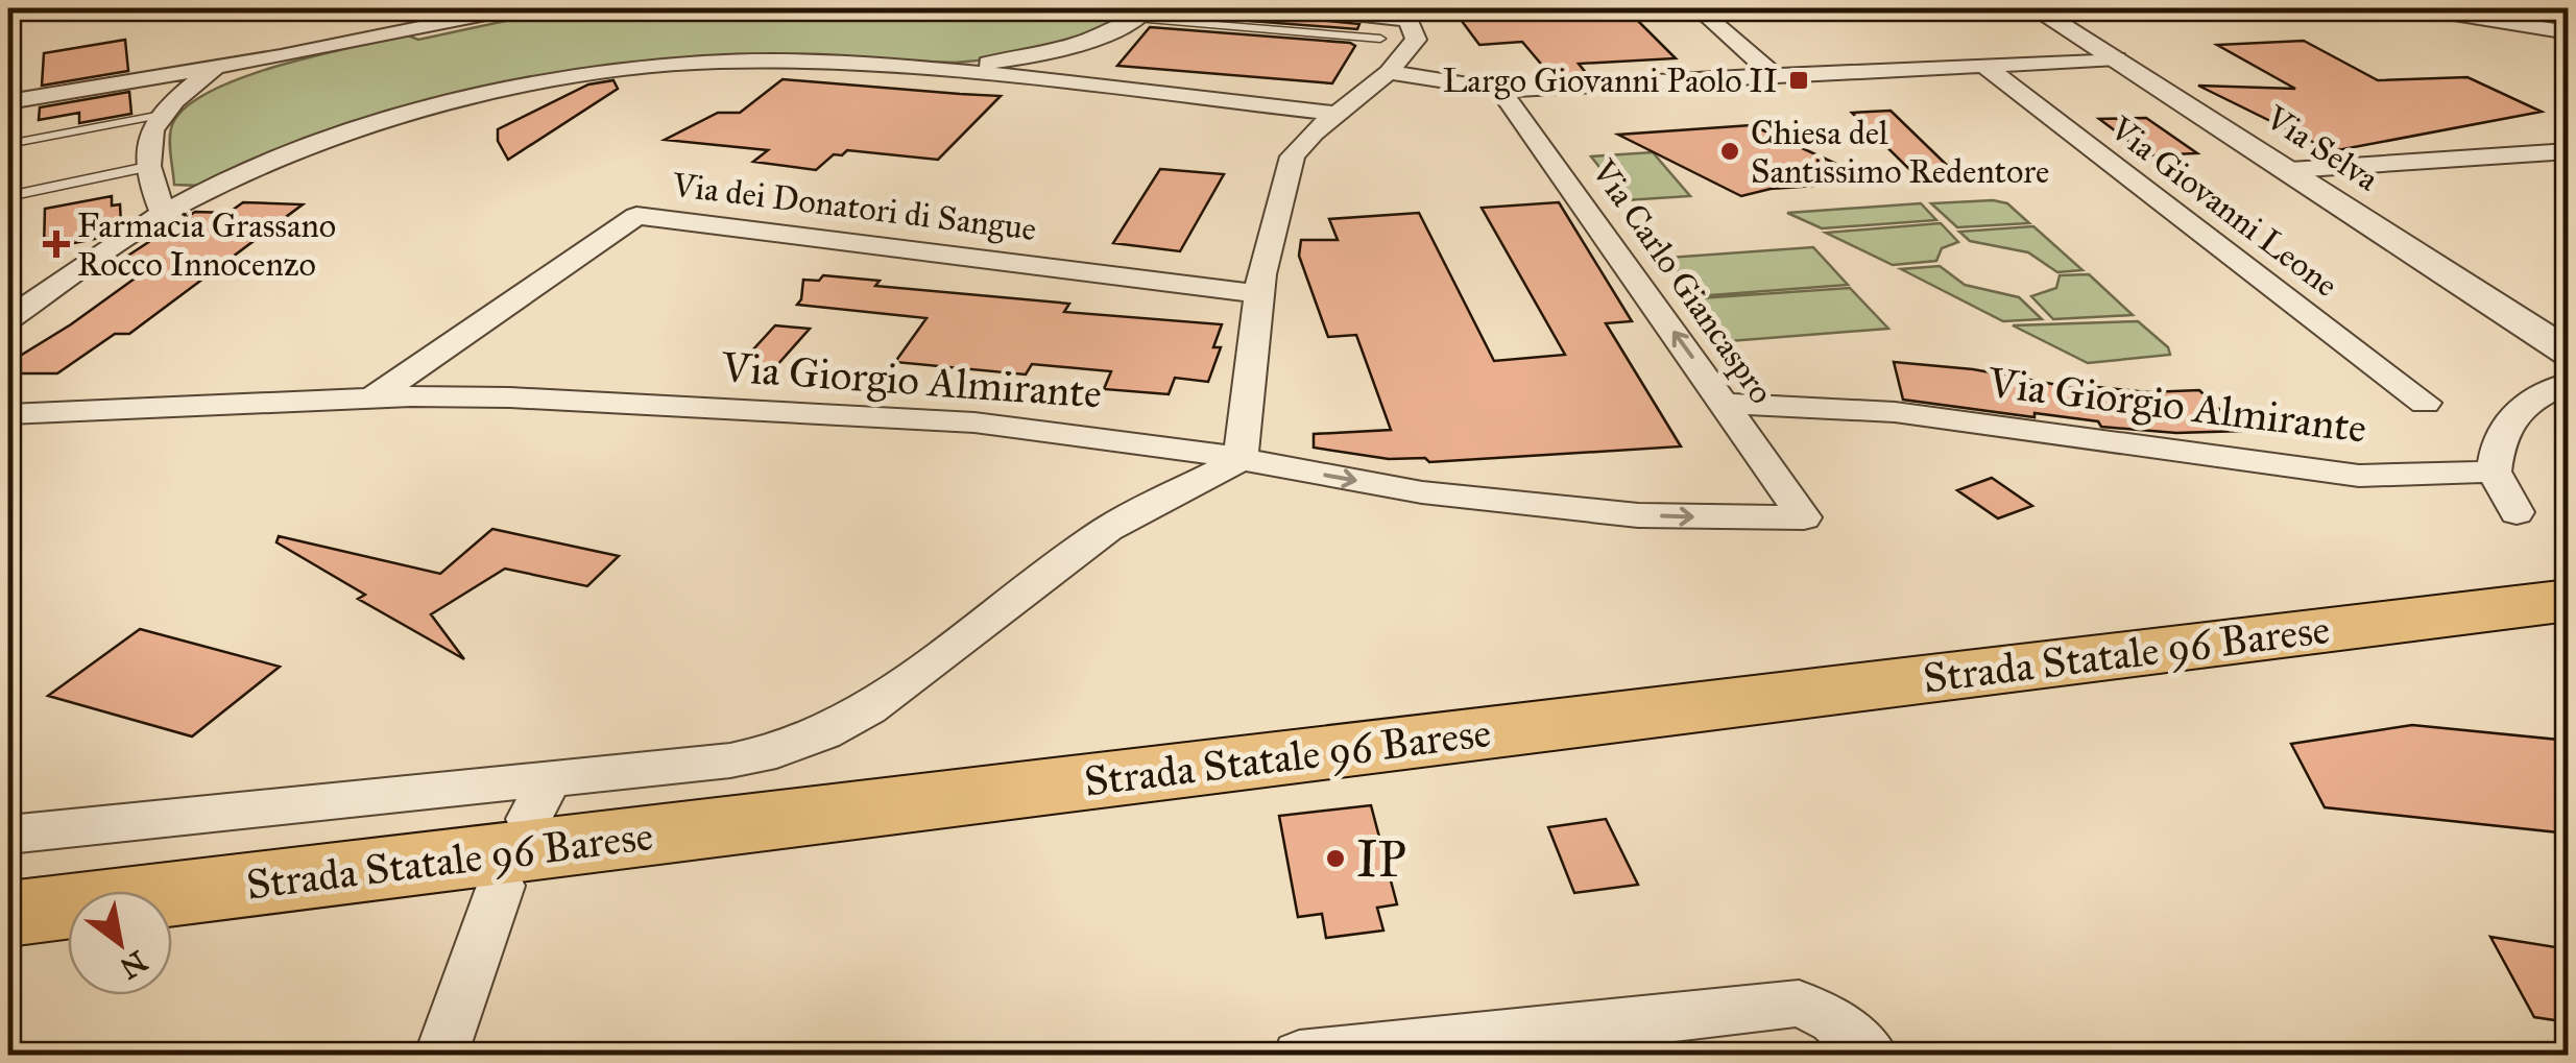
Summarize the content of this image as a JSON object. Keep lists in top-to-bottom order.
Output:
{
  "streets": {
    "main road": ["Strada Statale 96 Barese"],
    "street": [
      "Via Selva",
      "Via dei Donatori di Sangue",
      "Via Giovanni Leone",
      "Via Carlo Giancaspro",
      "Via Giorgio Almirante"
    ]
  },
  "crossings": [
    ["Via dei Donatori di Sangue", "Via Giorgio Almirante"],
    ["Via Carlo Giancaspro", "Via Giorgio Almirante"]
  ],
  "places": {
    "transit": ["Largo Giovanni Paolo II"],
    "other": ["Chiesa del Santissimo Redentore", "IP"],
    "health": ["Farmacia Grassano Rocco Innocenzo"]
  },
  "north": "bottom right"
}
